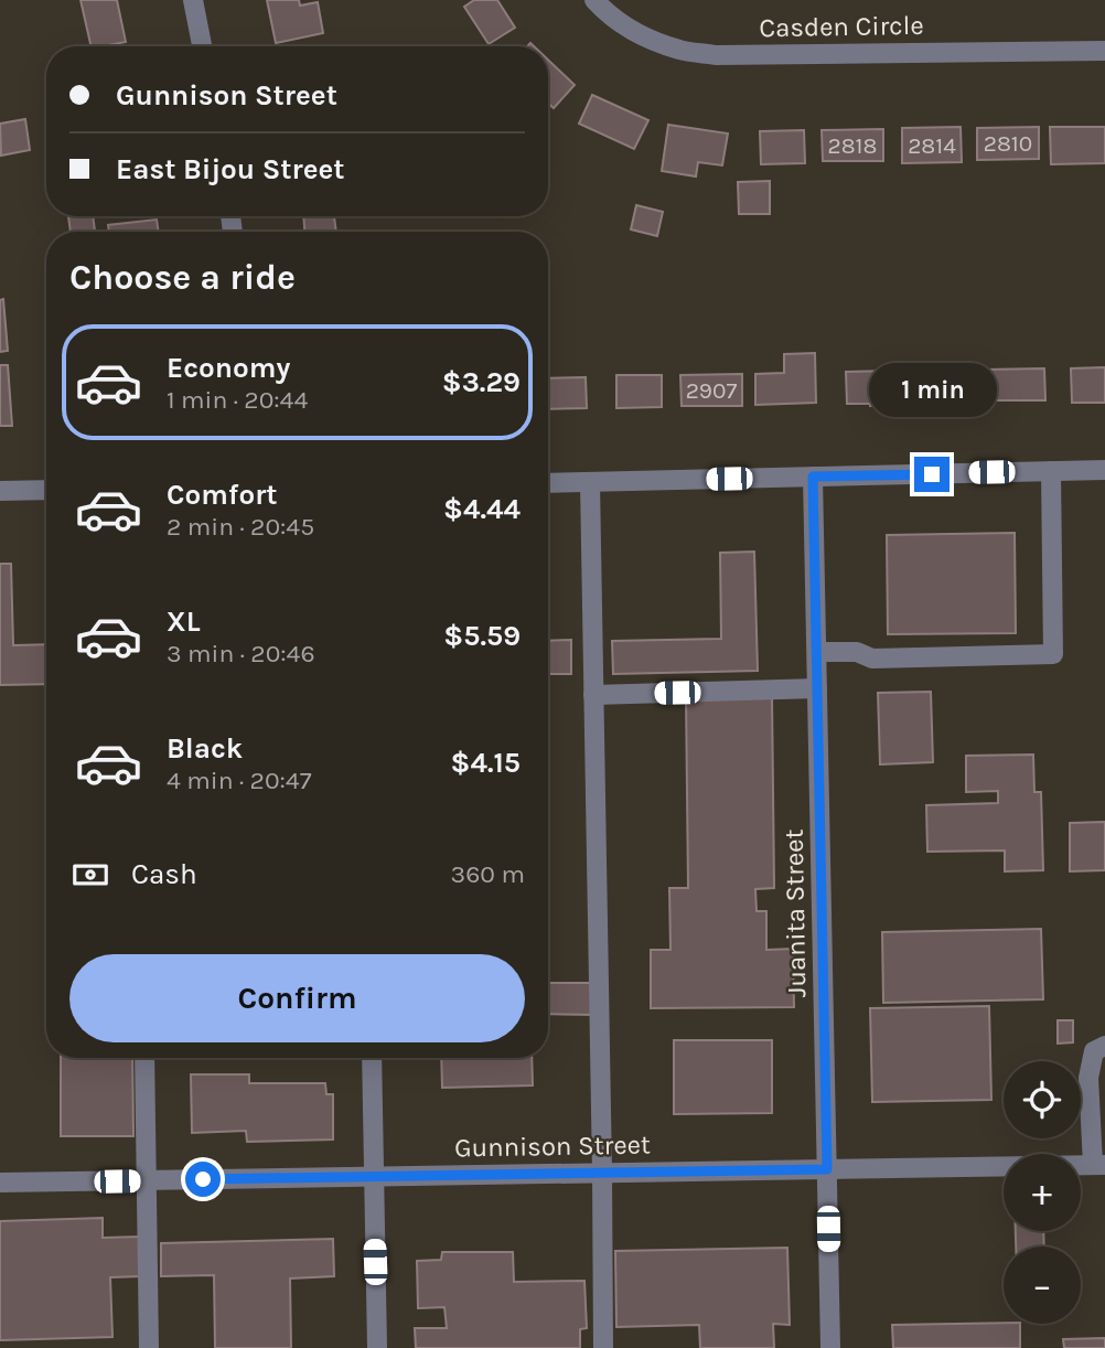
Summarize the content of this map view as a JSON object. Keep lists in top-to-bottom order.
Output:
{
  "streets": {
    "street": ["Casden Circle", "Juanita Street", "Gunnison Street"]
  },
  "crossings": [
    ["Juanita Street", "Gunnison Street"]
  ],
  "house_numbers": [
    "2810",
    "2818",
    "2814",
    "2907"
  ],
  "page": {
    "banner": ["Gunnison Street", "East Bijou Street"],
    "heading": "Choose a ride",
    "list": [
      {
        "name": "Economy",
        "note": "1 min · 20:44",
        "value": "$3.29"
      },
      {
        "name": "Comfort",
        "note": "2 min · 20:45",
        "value": "$4.44"
      },
      {
        "name": "XL",
        "note": "3 min · 20:46",
        "value": "$5.59"
      },
      {
        "name": "Black",
        "note": "4 min · 20:47",
        "value": "$4.15"
      }
    ],
    "bubble": "1 min",
    "pay": ["Cash", "360 m"],
    "buttons": "Confirm",
    "map_buttons": ["+", "−"]
  }
}
